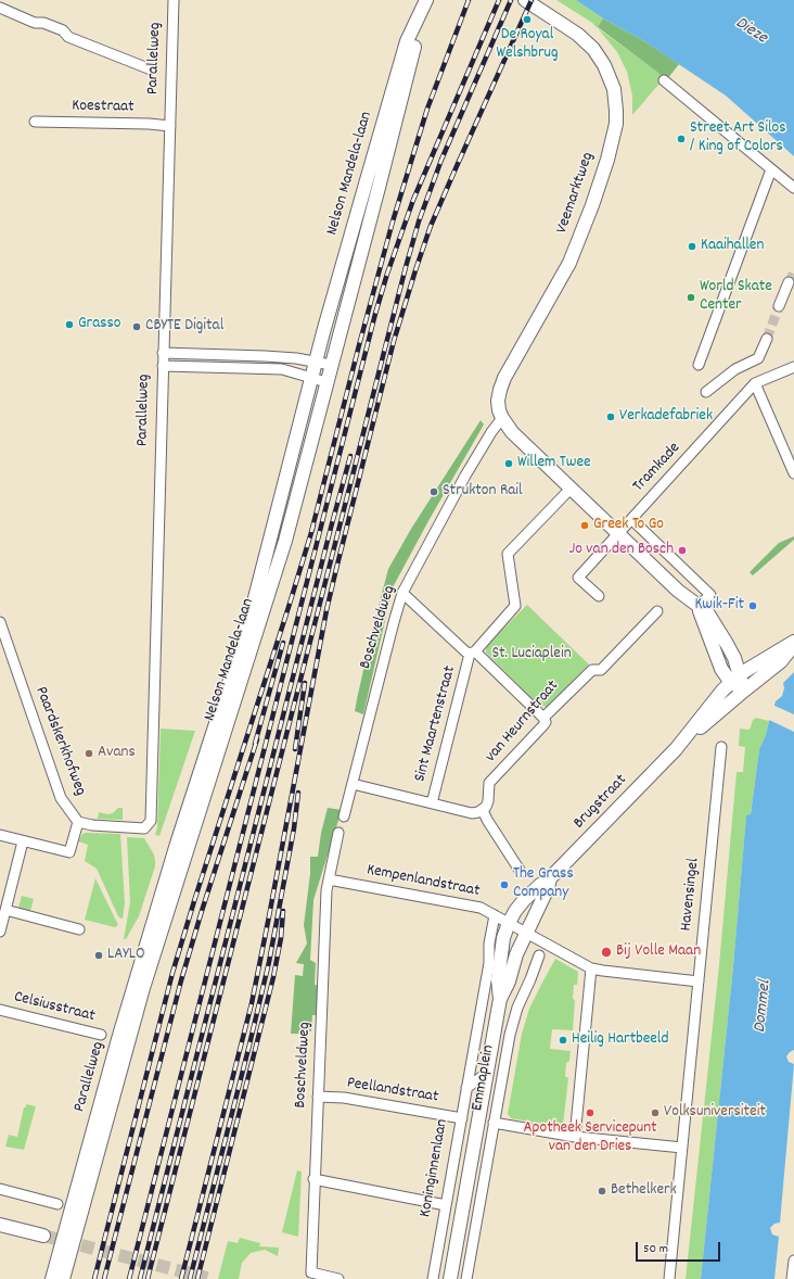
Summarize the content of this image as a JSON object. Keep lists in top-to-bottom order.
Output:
{
  "streets": {
    "main road": [
      "Parallelweg",
      "Nelson Mandela-laan",
      "Veemarktweg",
      "Brugstraat",
      "Emmaplein"
    ],
    "street": [
      "Koestraat",
      "Tramkade",
      "Boschveldweg",
      "van Heurnstraat",
      "Sint Maartenstraat",
      "Paardskerkhofweg",
      "Kempenlandstraat",
      "Havensingel",
      "Celsiusstraat",
      "Peellandstraat",
      "Koninginnenlaan"
    ]
  },
  "crossings": [
    ["Parallelweg", "Koestraat"],
    ["Parallelweg", "Nelson Mandela-laan"],
    ["Parallelweg", "Paardskerkhofweg"],
    ["Veemarktweg", "Boschveldweg"],
    ["Boschveldweg", "Kempenlandstraat"],
    ["Boschveldweg", "Peellandstraat"],
    ["Brugstraat", "Emmaplein"],
    ["Kempenlandstraat", "Emmaplein"],
    ["Havensingel", "Emmaplein"],
    ["Emmaplein", "Koninginnenlaan"],
    ["Peellandstraat", "Koninginnenlaan"]
  ],
  "water": ["Dieze", "Dommel"],
  "parks": ["St. Luciaplein"],
  "places": [
    "De Royal Welshbrug",
    "Street Art Silos / King of Colors",
    "Kaaihallen",
    "World Skate Center",
    "Grasso",
    "CBYTE Digital",
    "Verkadefabriek",
    "Willem Twee",
    "Strukton Rail",
    "Greek To Go",
    "Jo van den Bosch",
    "Kwik-Fit",
    "Avans",
    "The Grass Company",
    "Bij Volle Maan",
    "LAYLO",
    "Heilig Hartbeeld",
    "Apotheek Servicepunt van den Dries",
    "Volksuniversiteit",
    "Bethelkerk"
  ],
  "scale_bar": "50 m"
}
